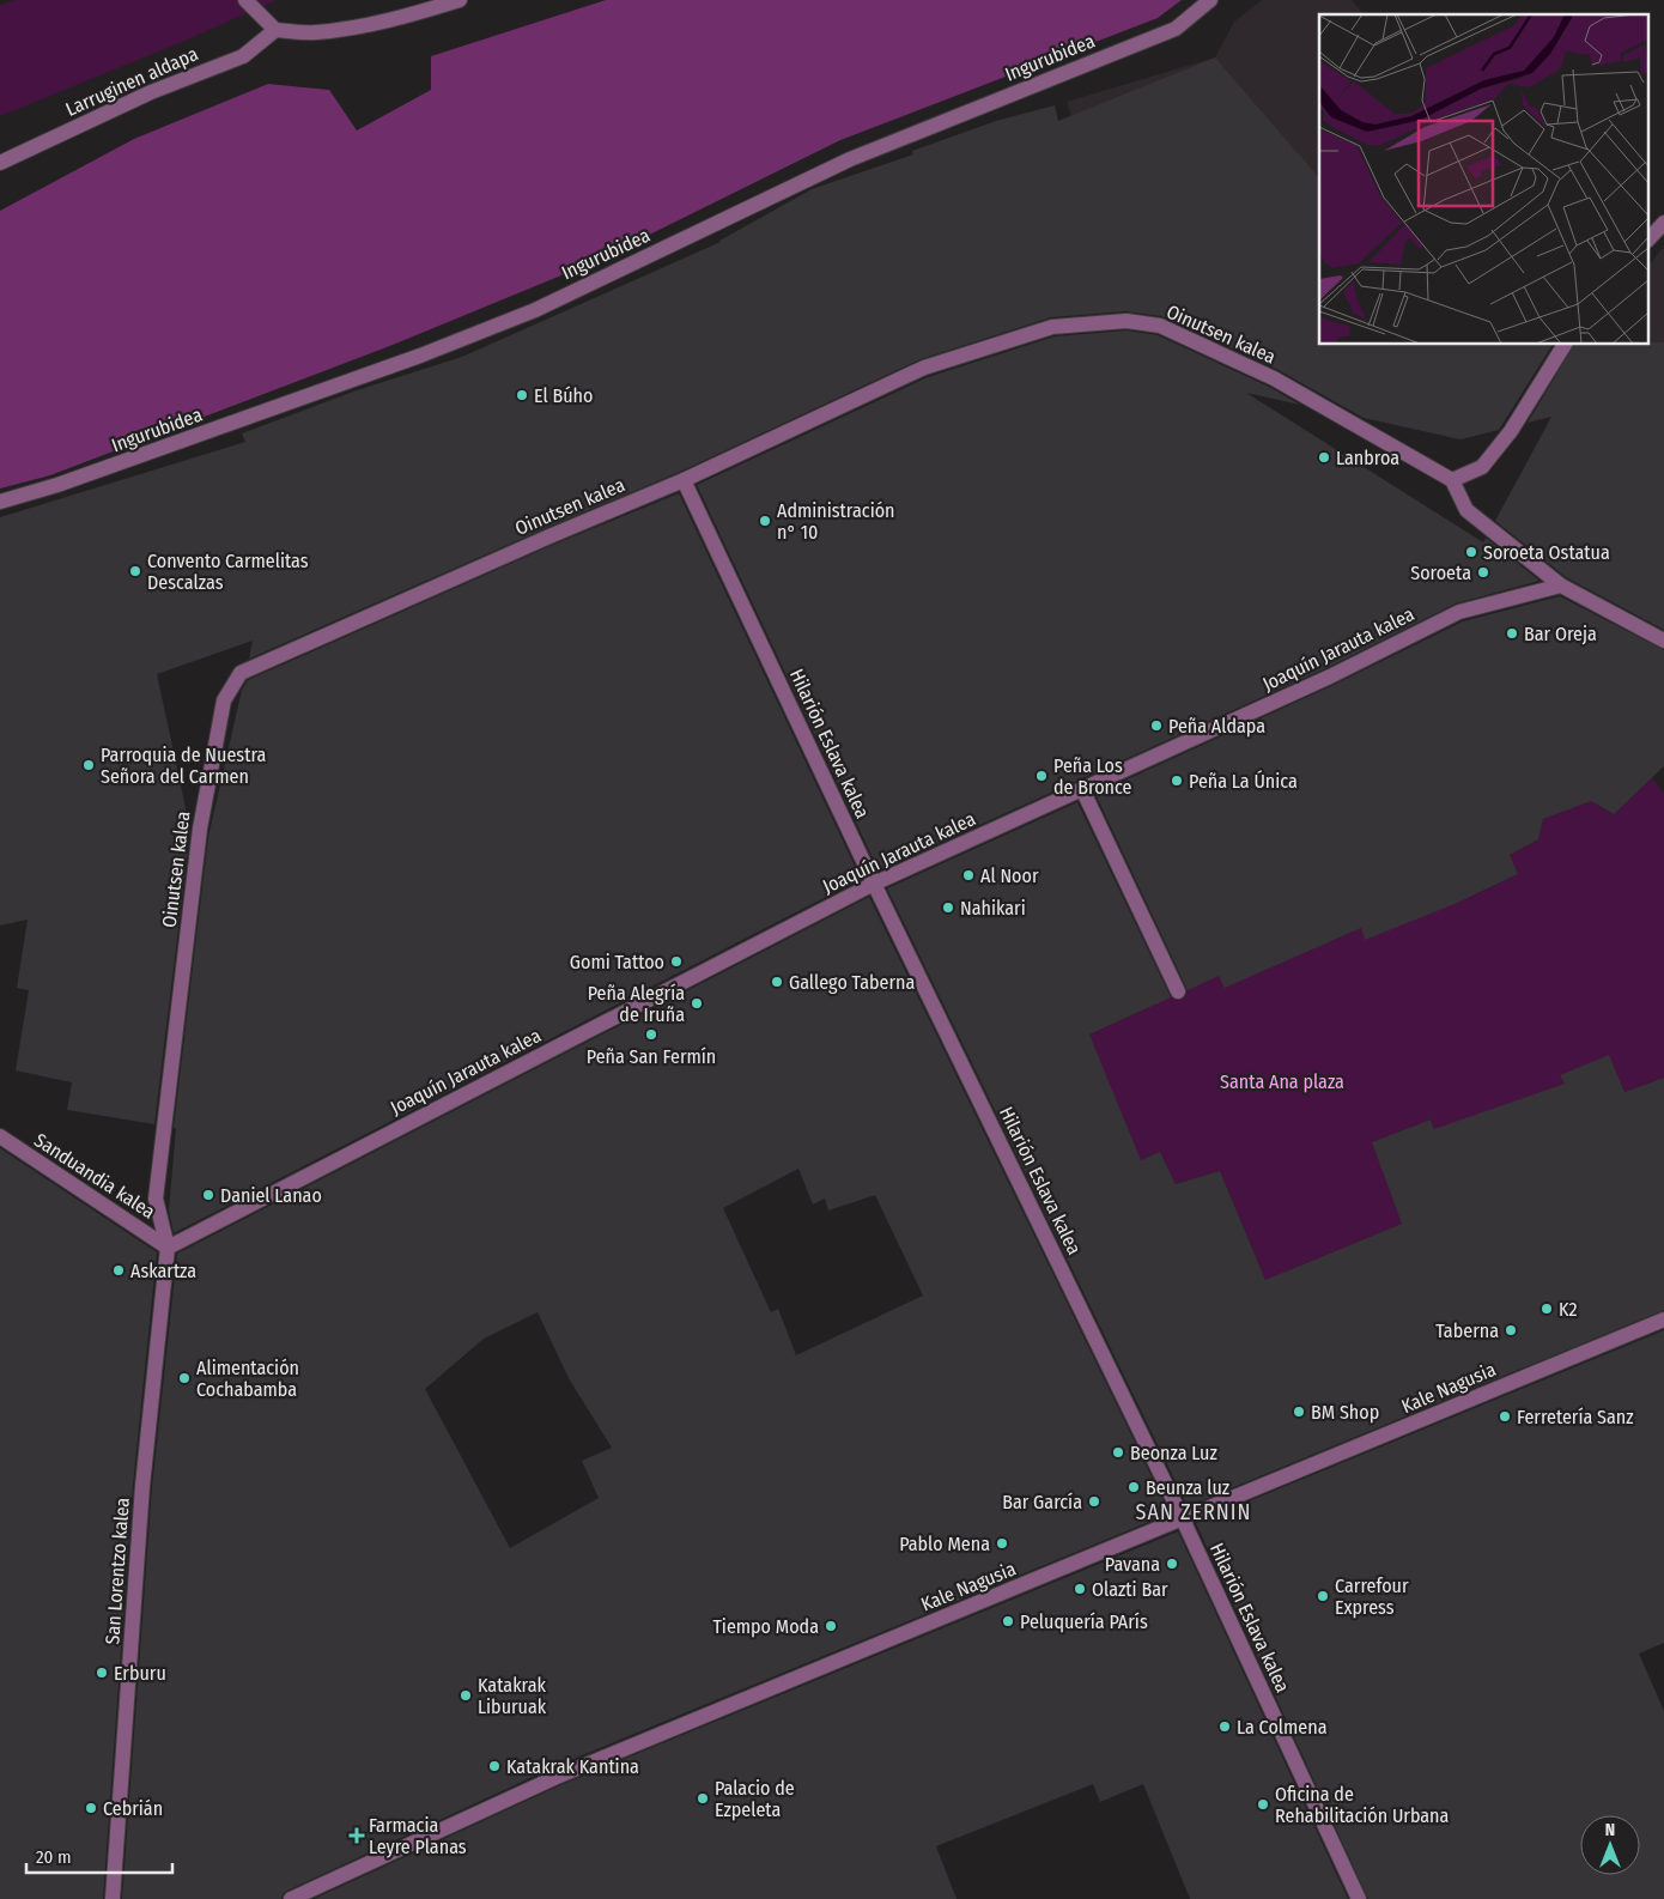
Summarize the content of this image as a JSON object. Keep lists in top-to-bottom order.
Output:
{
  "streets": {
    "street": [
      "Ingurubidea",
      "Larruginen aldapa",
      "Oinutsen kalea",
      "Joaquín Jarauta kalea",
      "Hilarión Eslava kalea",
      "Sanduandia kalea",
      "Kale Nagusia",
      "San Lorentzo kalea"
    ]
  },
  "crossings": [
    ["Oinutsen kalea", "Joaquín Jarauta kalea"],
    ["Oinutsen kalea", "Hilarión Eslava kalea"],
    ["Oinutsen kalea", "Sanduandia kalea"],
    ["Oinutsen kalea", "San Lorentzo kalea"],
    ["Joaquín Jarauta kalea", "Hilarión Eslava kalea"],
    ["Joaquín Jarauta kalea", "Sanduandia kalea"],
    ["Joaquín Jarauta kalea", "San Lorentzo kalea"],
    ["Hilarión Eslava kalea", "Kale Nagusia"],
    ["Sanduandia kalea", "San Lorentzo kalea"]
  ],
  "districts": ["SAN ZERNIN"],
  "parks": ["Santa Ana plaza"],
  "places": {
    "other": [
      "El Búho",
      "Lanbroa",
      "Administración n° 10",
      "Soroeta Ostatua",
      "Convento Carmelitas Descalzas",
      "Soroeta",
      "Bar Oreja",
      "Peña Aldapa",
      "Parroquia de Nuestra Señora del Carmen",
      "Peña Los de Bronce",
      "Peña La Única",
      "Al Noor",
      "Nahikari",
      "Gomi Tattoo",
      "Gallego Taberna",
      "Peña Alegría de Iruña",
      "Peña San Fermín",
      "Daniel Lanao",
      "Askartza",
      "K2",
      "Taberna",
      "Alimentación Cochabamba",
      "BM Shop",
      "Ferretería Sanz",
      "Beonza Luz",
      "Beunza luz",
      "Bar García",
      "Pablo Mena",
      "Pavana",
      "Olazti Bar",
      "Carrefour Express",
      "Peluquería PArís",
      "Tiempo Moda",
      "Erburu",
      "Katakrak Liburuak",
      "La Colmena",
      "Katakrak Kantina",
      "Palacio de Ezpeleta",
      "Oficina de Rehabilitación Urbana",
      "Cebrián"
    ],
    "health": ["Farmacia Leyre Planas"]
  },
  "scale_bar": "20 m",
  "north": "top"
}
